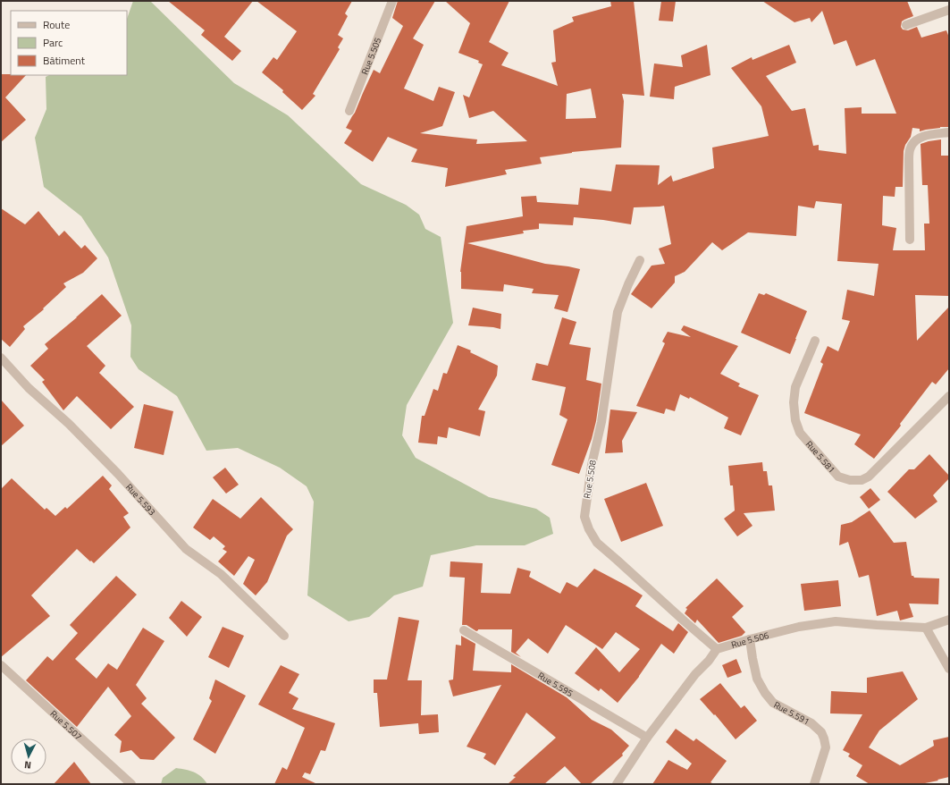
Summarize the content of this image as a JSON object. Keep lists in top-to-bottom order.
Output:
{
  "streets": {
    "street": [
      "Rue 5.505",
      "Rue 5.581",
      "Rue 5.508",
      "Rue 5.593",
      "Rue 5.506",
      "Rue 5.595",
      "Rue 5.591",
      "Rue 5.507"
    ]
  },
  "crossings": [
    ["Rue 5.508", "Rue 5.506"],
    ["Rue 5.506", "Rue 5.591"]
  ],
  "legend": ["Route", "Parc", "Bâtiment"],
  "north": "bottom"
}
